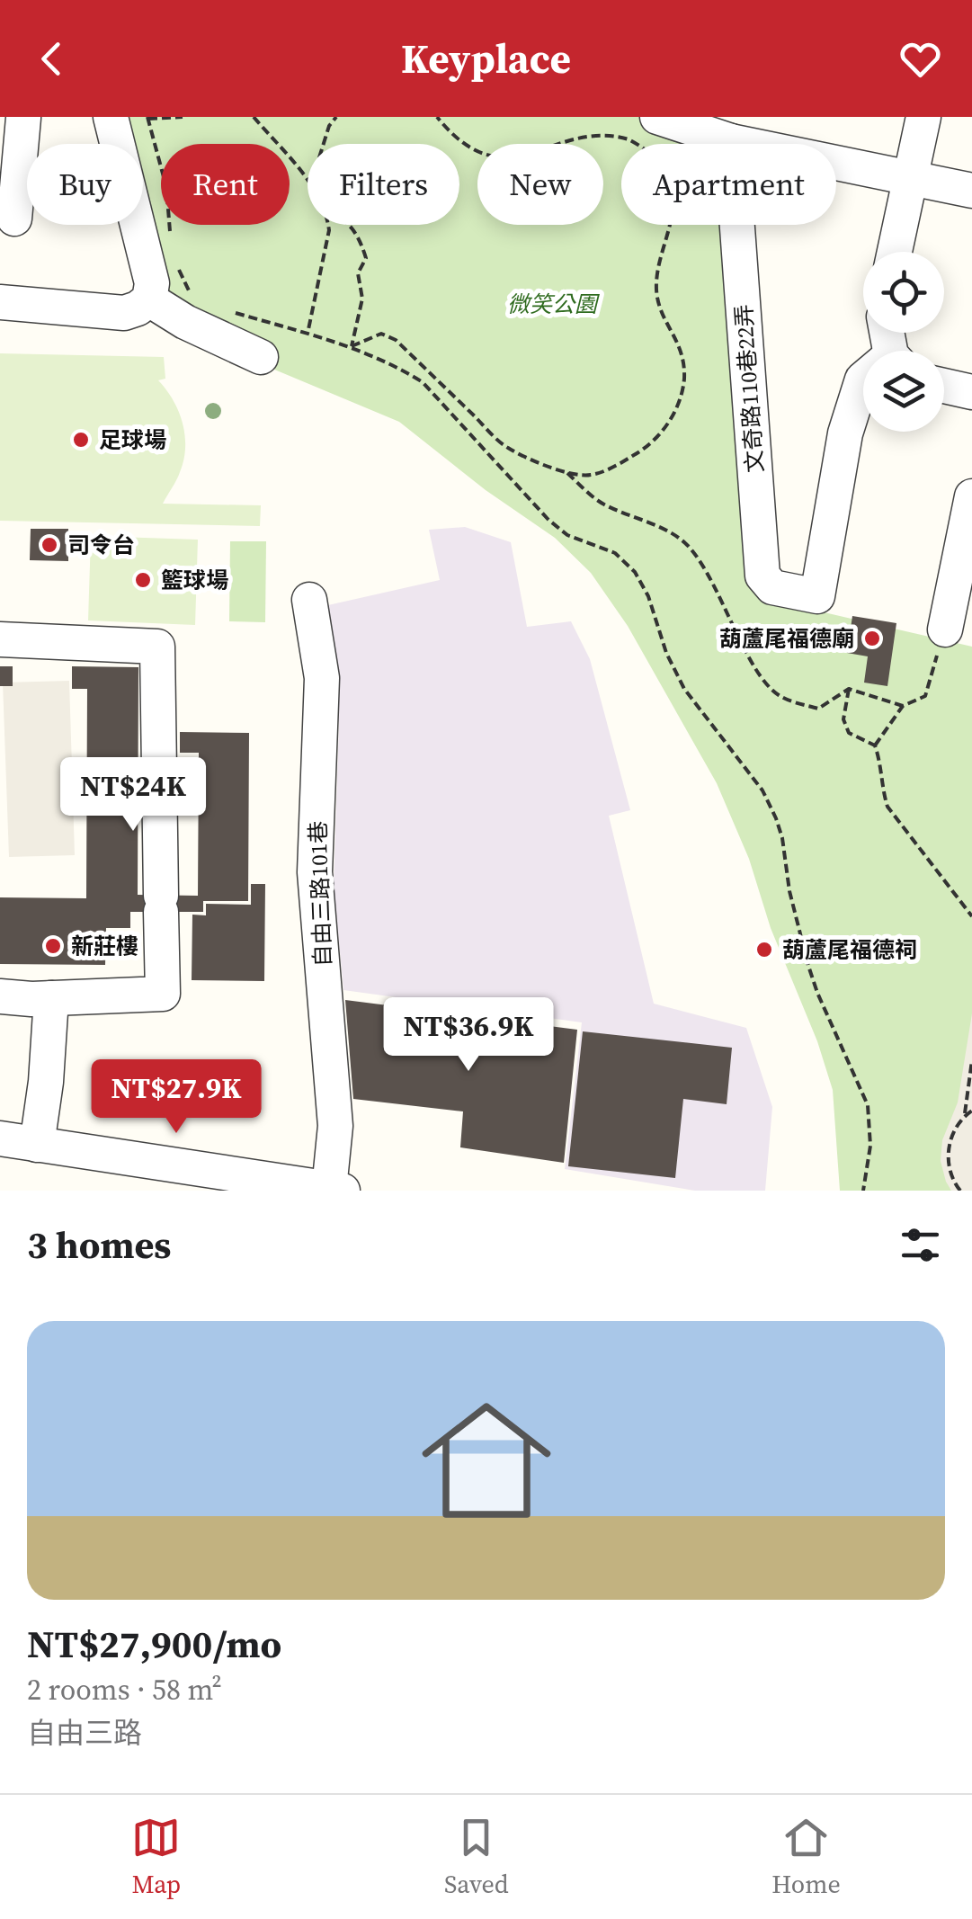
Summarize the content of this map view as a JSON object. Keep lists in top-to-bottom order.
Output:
{
  "streets": {
    "street": ["文奇路110巷22弄", "自由三路101巷"]
  },
  "parks": ["微笑公園"],
  "places": [
    "足球場",
    "司令台",
    "籃球場",
    "葫蘆尾福德廟",
    "新莊樓",
    "葫蘆尾福德祠"
  ],
  "page": {
    "header": "Keyplace",
    "chip": [
      "Buy",
      "Rent",
      "Filters",
      "New",
      "Apartment"
    ],
    "price": ["NT$24K", "NT$36.9K", "NT$27.9K"],
    "heading": "3 homes",
    "list": [
      {
        "name": "NT$27,900/mo",
        "note": "2 rooms · 58 m² · 自由三路"
      }
    ],
    "tabs": ["Map", "Saved", "Home"]
  }
}
